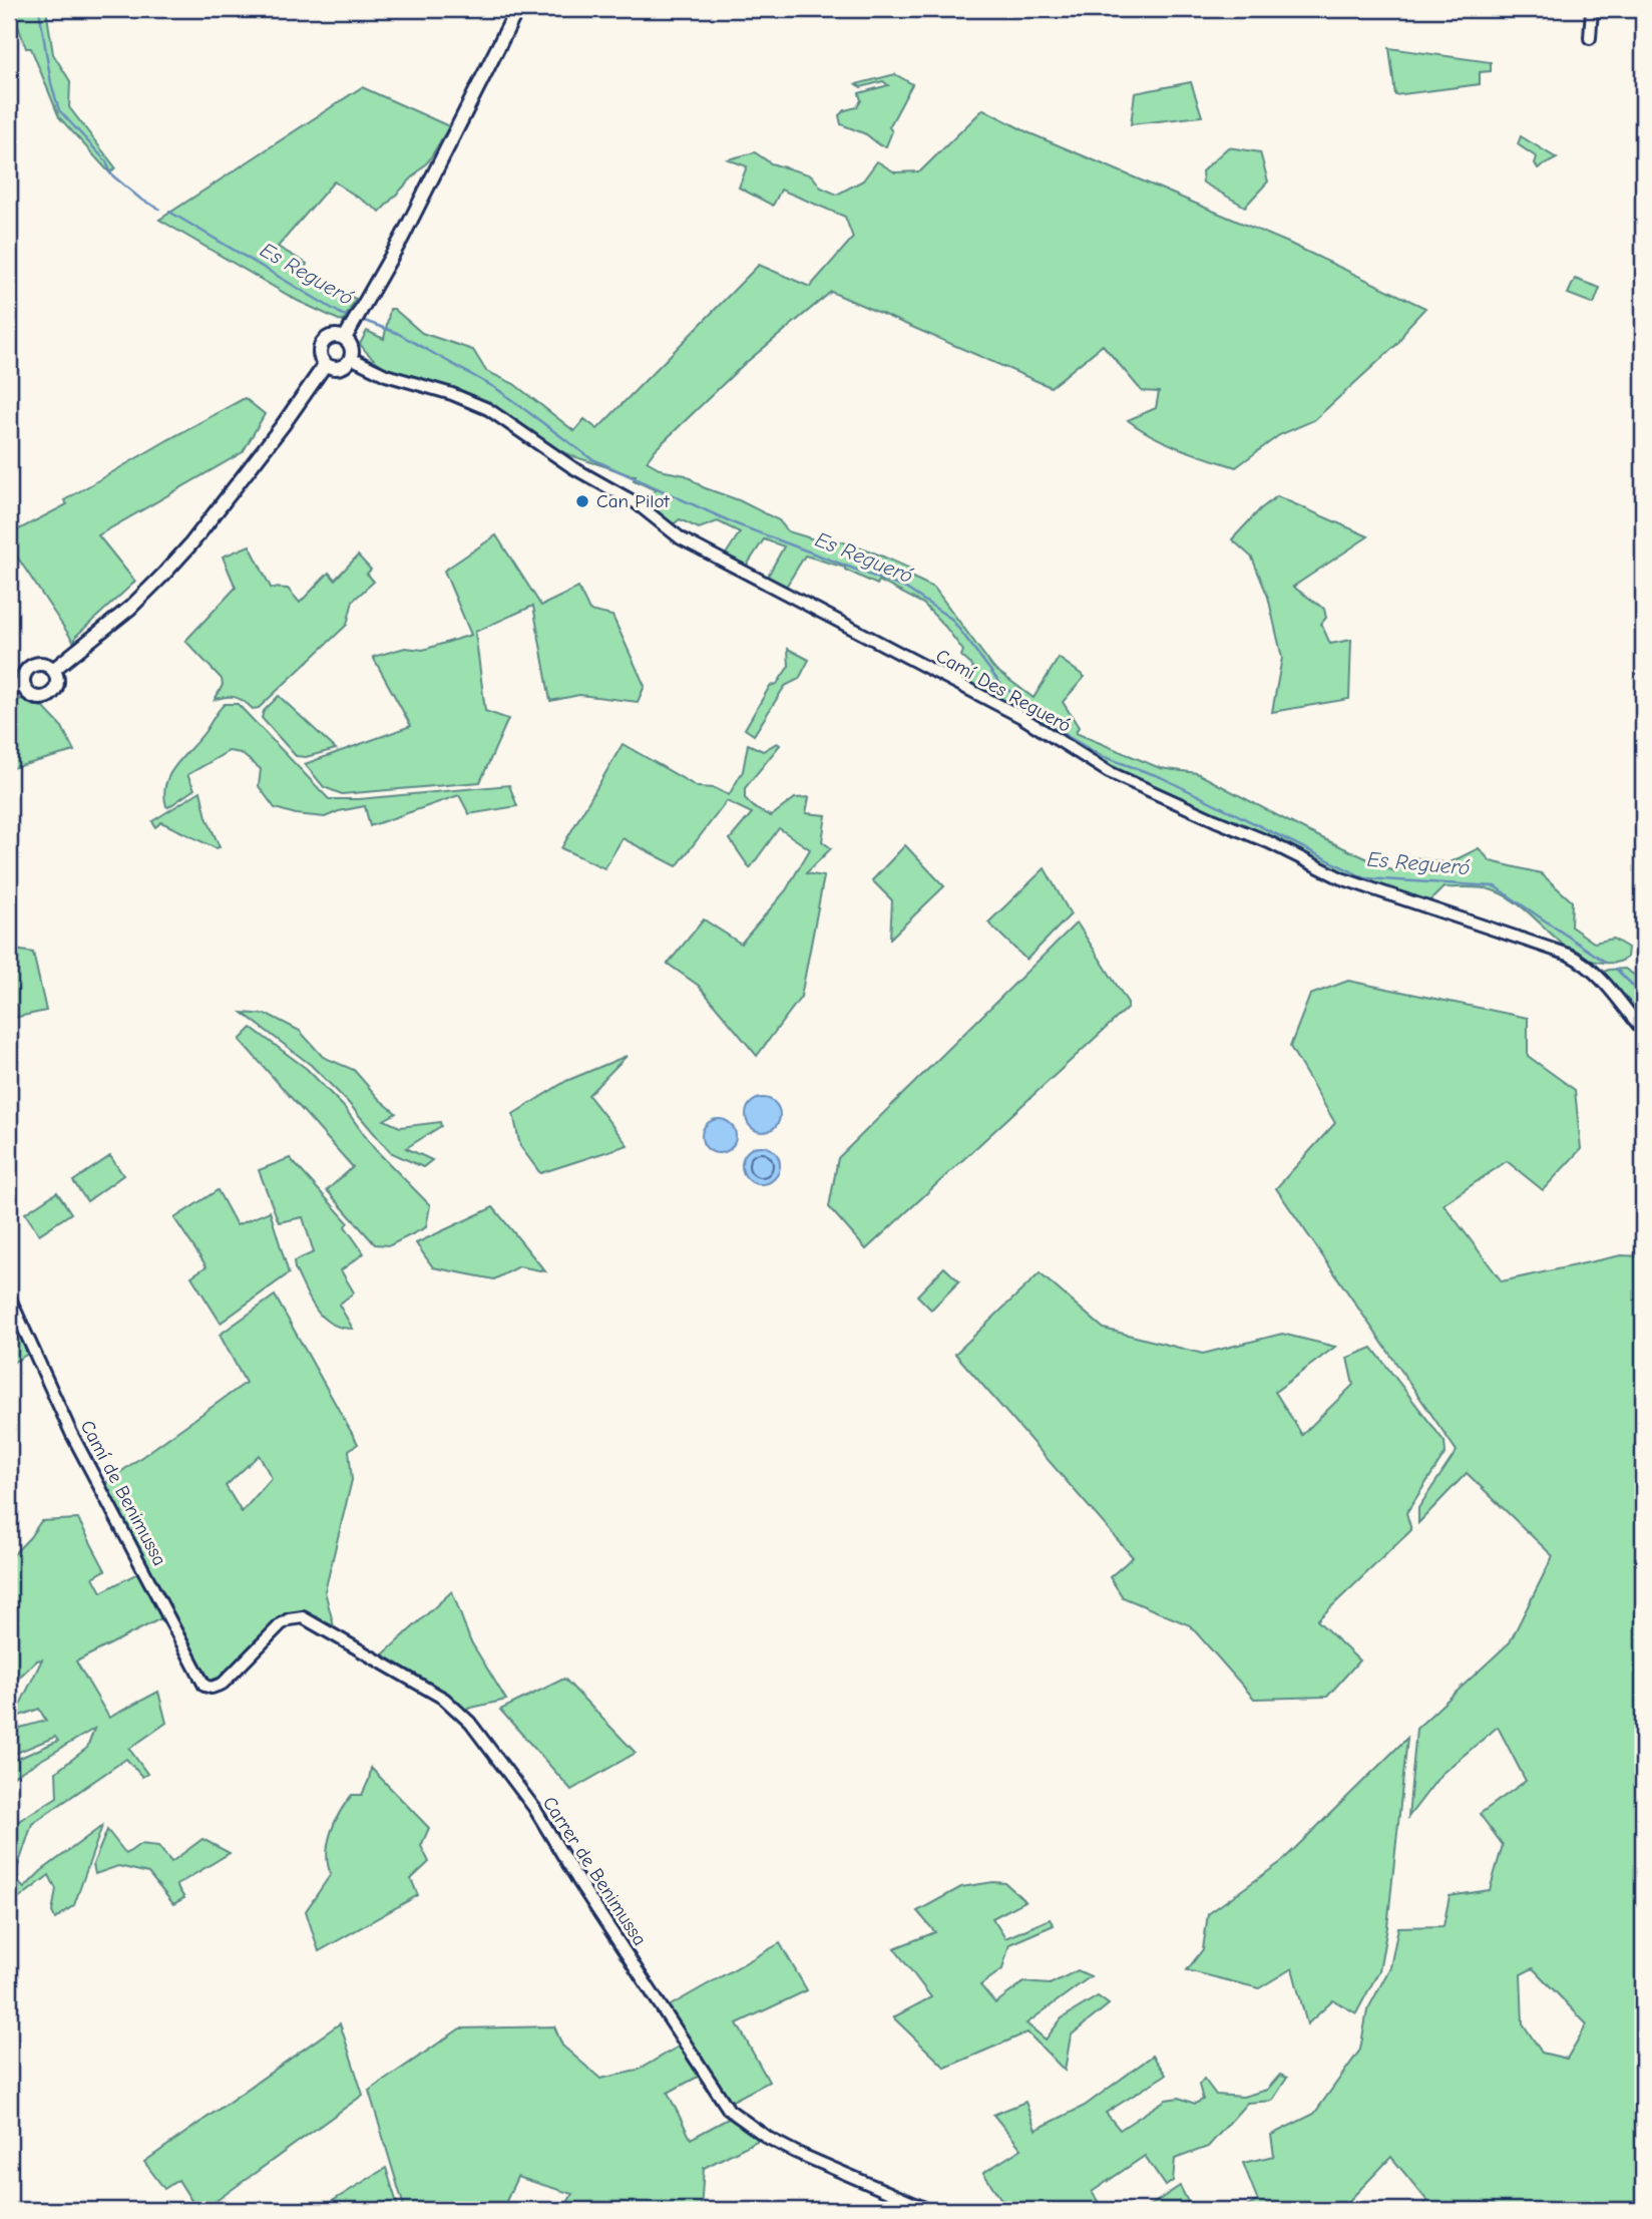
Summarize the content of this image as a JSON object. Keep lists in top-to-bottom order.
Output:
{
  "streets": {
    "street": ["Camí Des Regueró", "Camí de Benimussa", "Carrer de Benimussa"]
  },
  "crossings": [
    ["Camí de Benimussa", "Carrer de Benimussa"]
  ],
  "water": ["Es Regueró"],
  "places": ["Can Pilot"]
}
